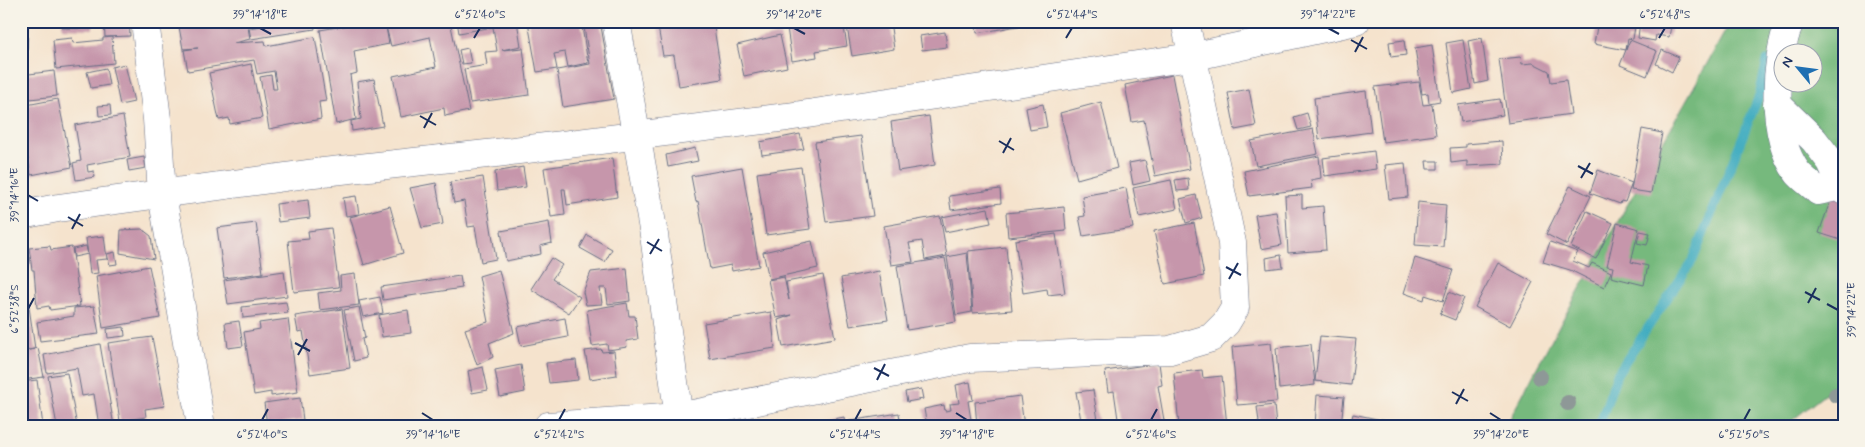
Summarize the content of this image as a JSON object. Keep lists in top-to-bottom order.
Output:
{
  "north": "top left",
  "coordinates": [
    "39°14'18\"E",
    "6°52'40\"S",
    "39°14'20\"E",
    "6°52'44\"S",
    "39°14'22\"E",
    "6°52'48\"S",
    "39°14'16\"E",
    "6°52'38\"S",
    "6°52'42\"S",
    "6°52'46\"S",
    "6°52'50\"S"
  ]
}
